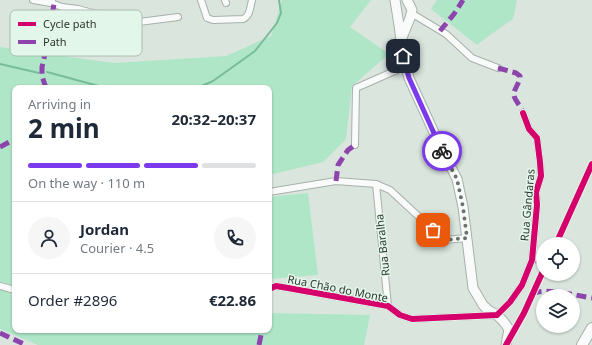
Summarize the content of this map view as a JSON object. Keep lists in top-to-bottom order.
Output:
{
  "streets": {
    "street": ["Rua Gândaras", "Rua Baralha", "Rua Chão do Monte"]
  },
  "crossings": [
    ["Rua Gândaras", "Rua Chão do Monte"],
    ["Rua Baralha", "Rua Chão do Monte"]
  ],
  "legend": ["Cycle path", "Path"],
  "page": {
    "heading": ["2 min", "Arriving in", "20:32–20:37"],
    "panel": [
      "Jordan",
      "Courier · 4.5",
      "Order #2896",
      "€22.86"
    ],
    "bar": "On the way · 110 m"
  }
}
